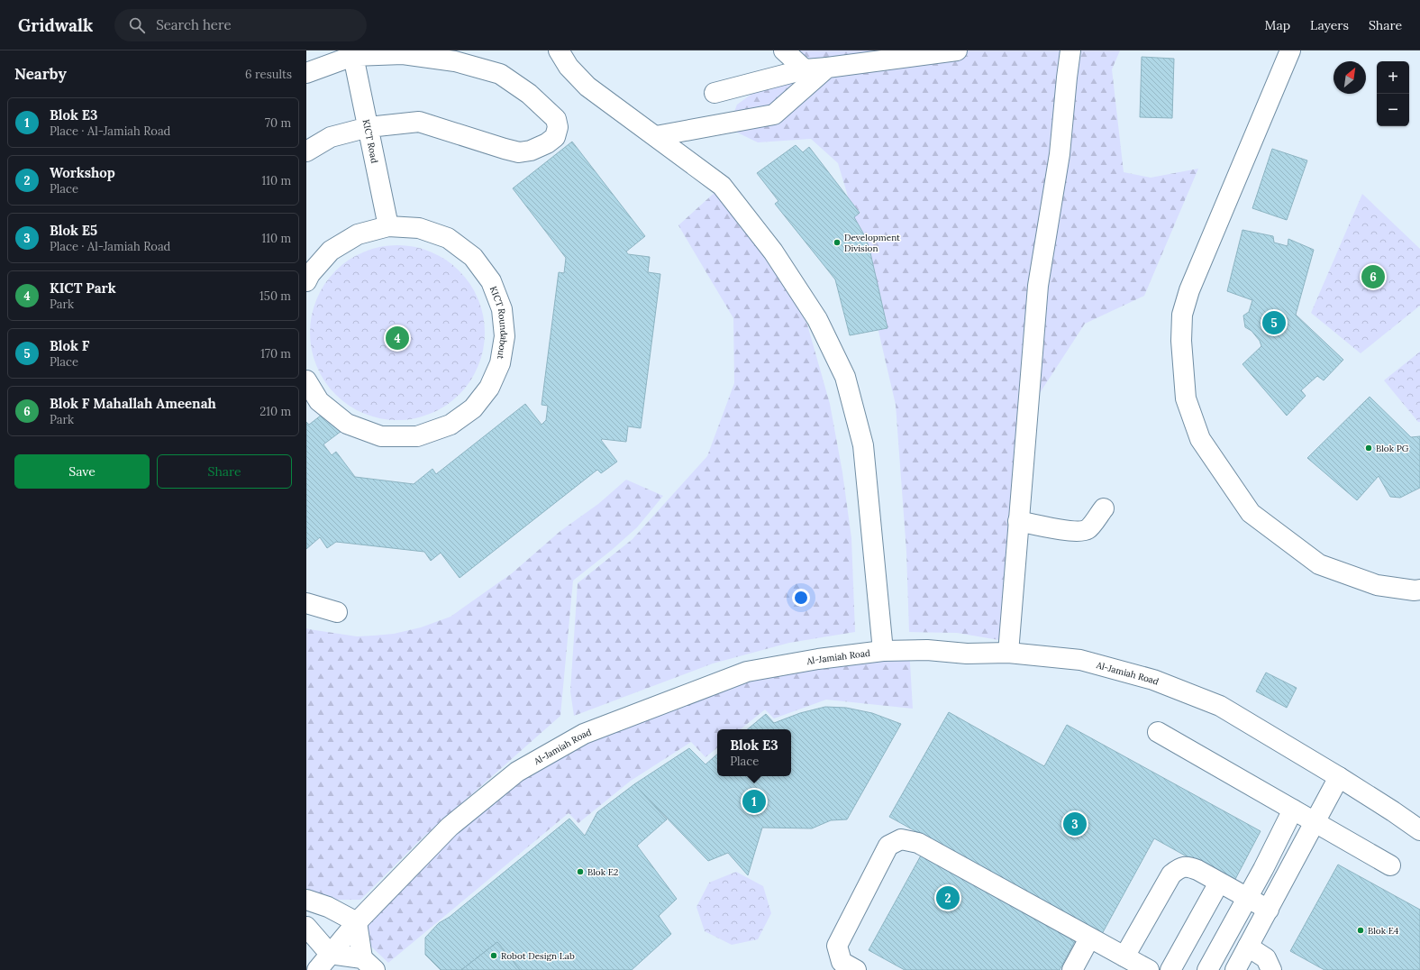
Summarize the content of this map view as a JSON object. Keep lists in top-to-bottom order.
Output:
{
  "streets": {
    "street": ["KICT Road", "KICT Roundabout", "Al-Jamiah Road"]
  },
  "crossings": [
    ["KICT Road", "KICT Roundabout"]
  ],
  "places": [
    "Development Division",
    "Blok PG",
    "Blok E2",
    "Blok E4",
    "Robot Design Lab"
  ],
  "north": "top right",
  "page": {
    "header": "Gridwalk",
    "search": "Search here",
    "nav": ["Map", "Layers", "Share"],
    "heading": ["Nearby", "6 results"],
    "map_buttons": ["+", "−"],
    "list": [
      {
        "mark": "1",
        "name": "Blok E3",
        "note": "Place · Al-Jamiah Road",
        "value": "70 m"
      },
      {
        "mark": "2",
        "name": "Workshop",
        "note": "Place",
        "value": "110 m"
      },
      {
        "mark": "3",
        "name": "Blok E5",
        "note": "Place · Al-Jamiah Road",
        "value": "110 m"
      },
      {
        "mark": "4",
        "name": "KICT Park",
        "note": "Park",
        "value": "150 m"
      },
      {
        "mark": "5",
        "name": "Blok F",
        "note": "Place",
        "value": "170 m"
      },
      {
        "mark": "6",
        "name": "Blok F Mahallah Ameenah",
        "note": "Park",
        "value": "210 m"
      }
    ],
    "pins": [
      "6",
      "5",
      "4",
      "1",
      "3",
      "2"
    ],
    "buttons": ["Save", "Share"],
    "popup": ["Blok E3", "Place"]
  }
}
